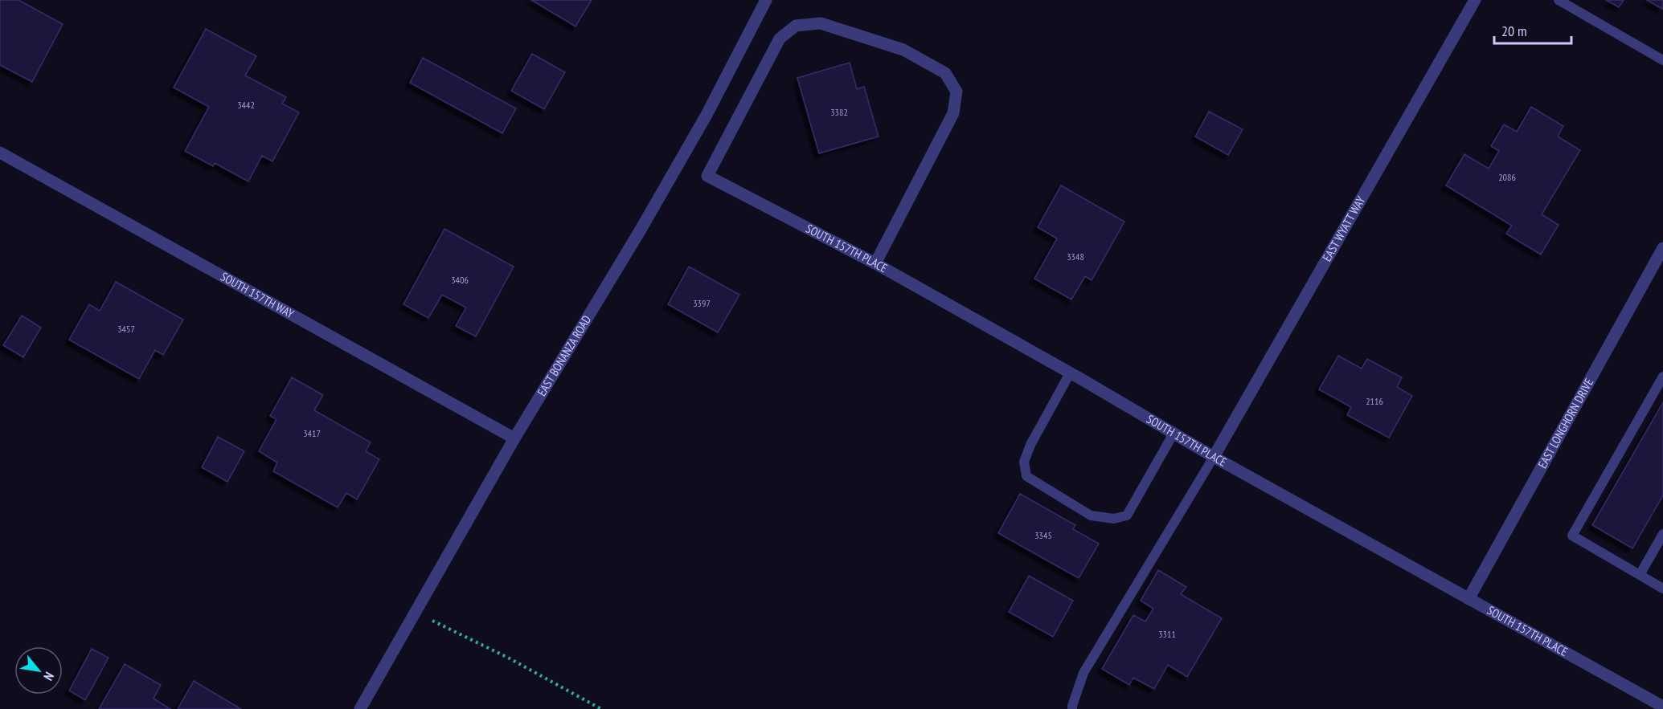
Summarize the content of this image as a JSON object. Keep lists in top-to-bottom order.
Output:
{
  "streets": {
    "street": [
      "EAST WYATT WAY",
      "SOUTH 157TH PLACE",
      "SOUTH 157TH WAY",
      "EAST BONANZA ROAD",
      "EAST LONGHORN DRIVE"
    ]
  },
  "crossings": [
    ["EAST WYATT WAY", "SOUTH 157TH PLACE"],
    ["SOUTH 157TH PLACE", "EAST LONGHORN DRIVE"],
    ["SOUTH 157TH WAY", "EAST BONANZA ROAD"]
  ],
  "house_numbers": [
    "3442",
    "3382",
    "2086",
    "3348",
    "3406",
    "3397",
    "3457",
    "2116",
    "3417",
    "3345",
    "3311"
  ],
  "scale_bar": "20 m",
  "north": "bottom right"
}
